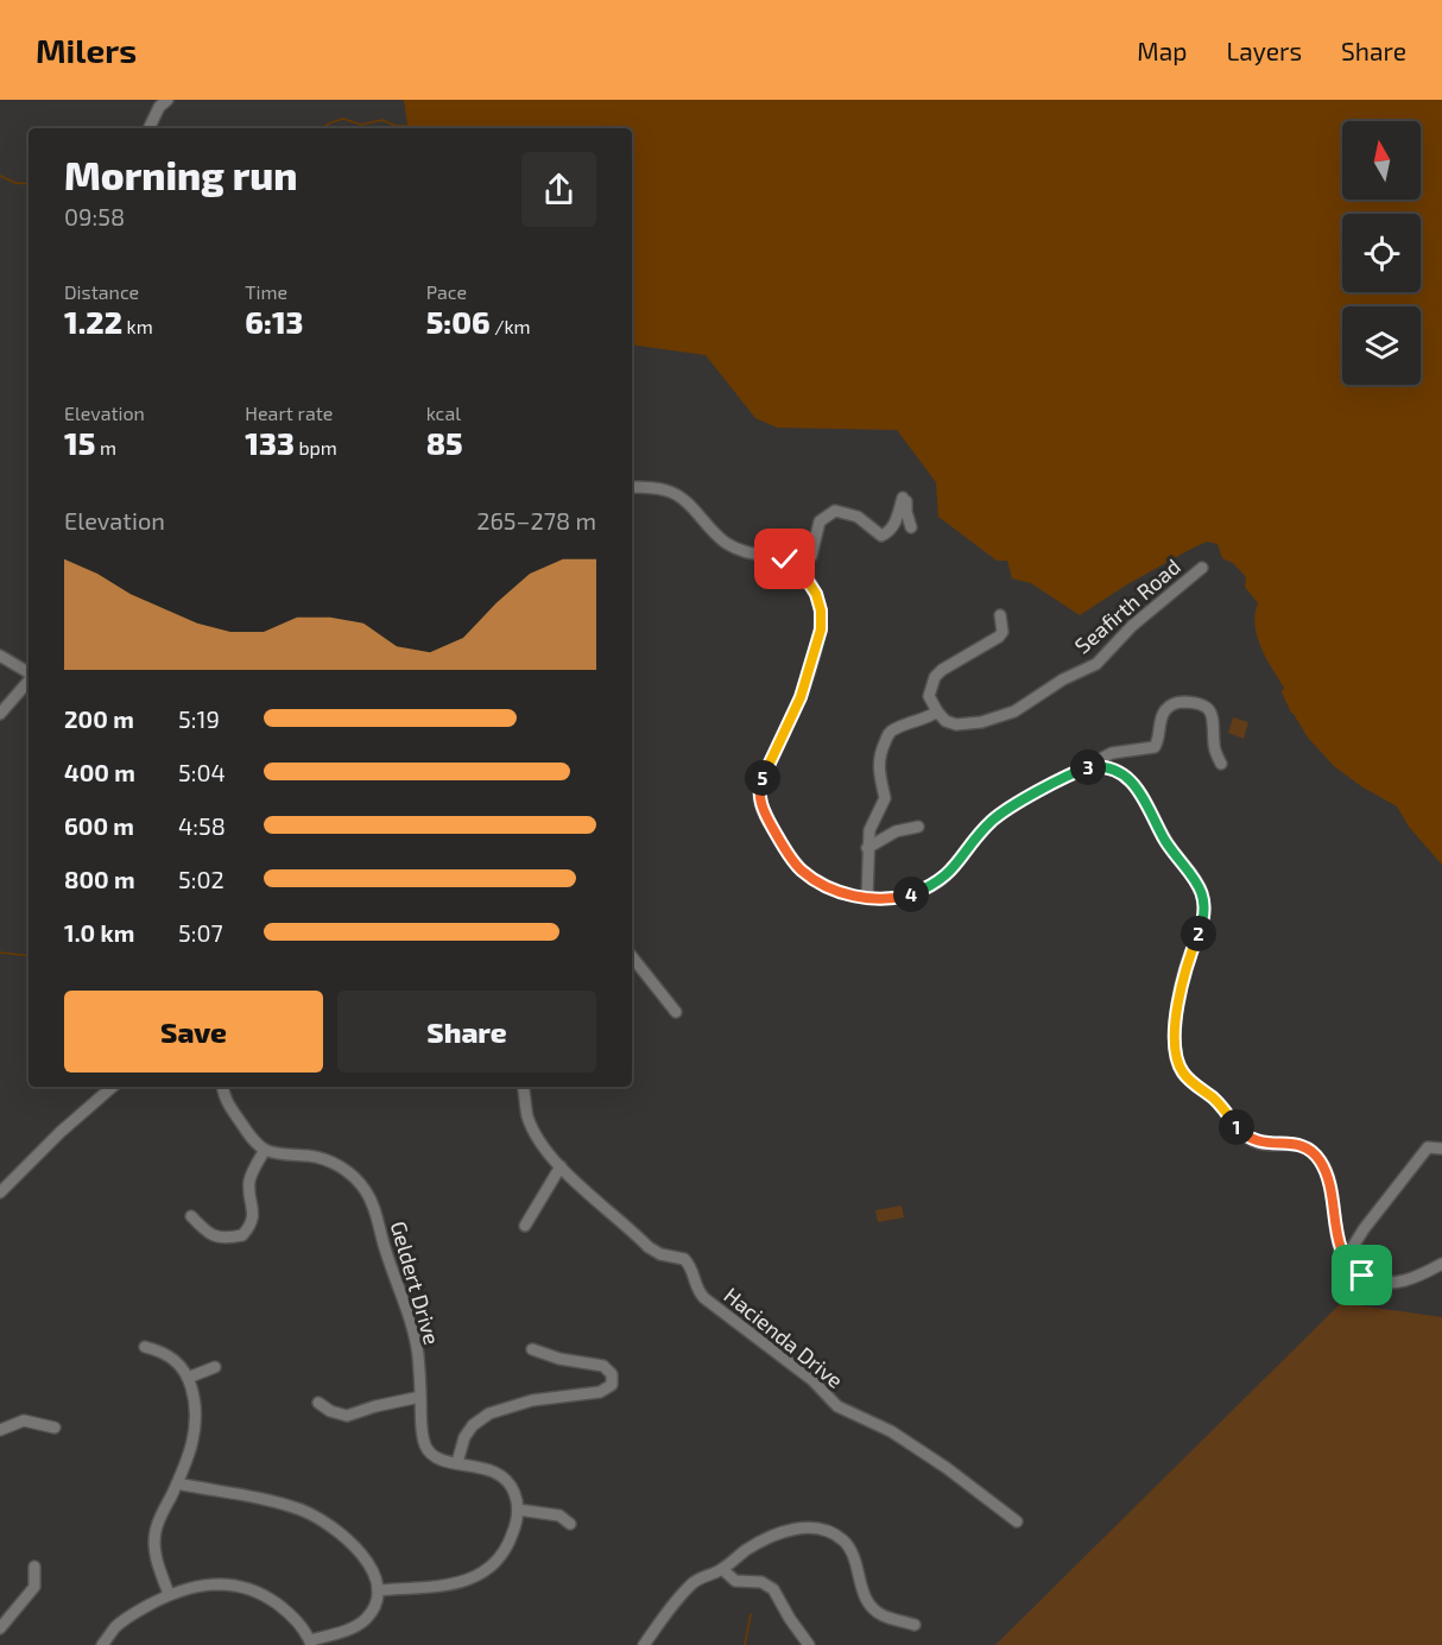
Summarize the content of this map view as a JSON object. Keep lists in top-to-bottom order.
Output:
{
  "streets": {
    "street": ["Seafirth Road", "Geldert Drive", "Hacienda Drive"]
  },
  "north": "top",
  "page": {
    "header": "Milers",
    "nav": ["Map", "Layers", "Share"],
    "heading": ["Morning run", "09:58"],
    "stats": [
      ["Distance", "1.22 km"],
      ["Time", "6:13"],
      ["Pace", "5:06 /km"],
      ["Elevation", "15 m"],
      ["Heart rate", "133 bpm"],
      ["kcal", "85"]
    ],
    "chart": ["Elevation", "265–278 m"],
    "list": [
      {
        "name": "200 m",
        "note": "5:19"
      },
      {
        "name": "400 m",
        "note": "5:04"
      },
      {
        "name": "600 m",
        "note": "4:58"
      },
      {
        "name": "800 m",
        "note": "5:02"
      },
      {
        "name": "1.0 km",
        "note": "5:07"
      }
    ],
    "pins": [
      "3",
      "5",
      "4",
      "2",
      "1"
    ],
    "buttons": ["Save", "Share"]
  }
}
